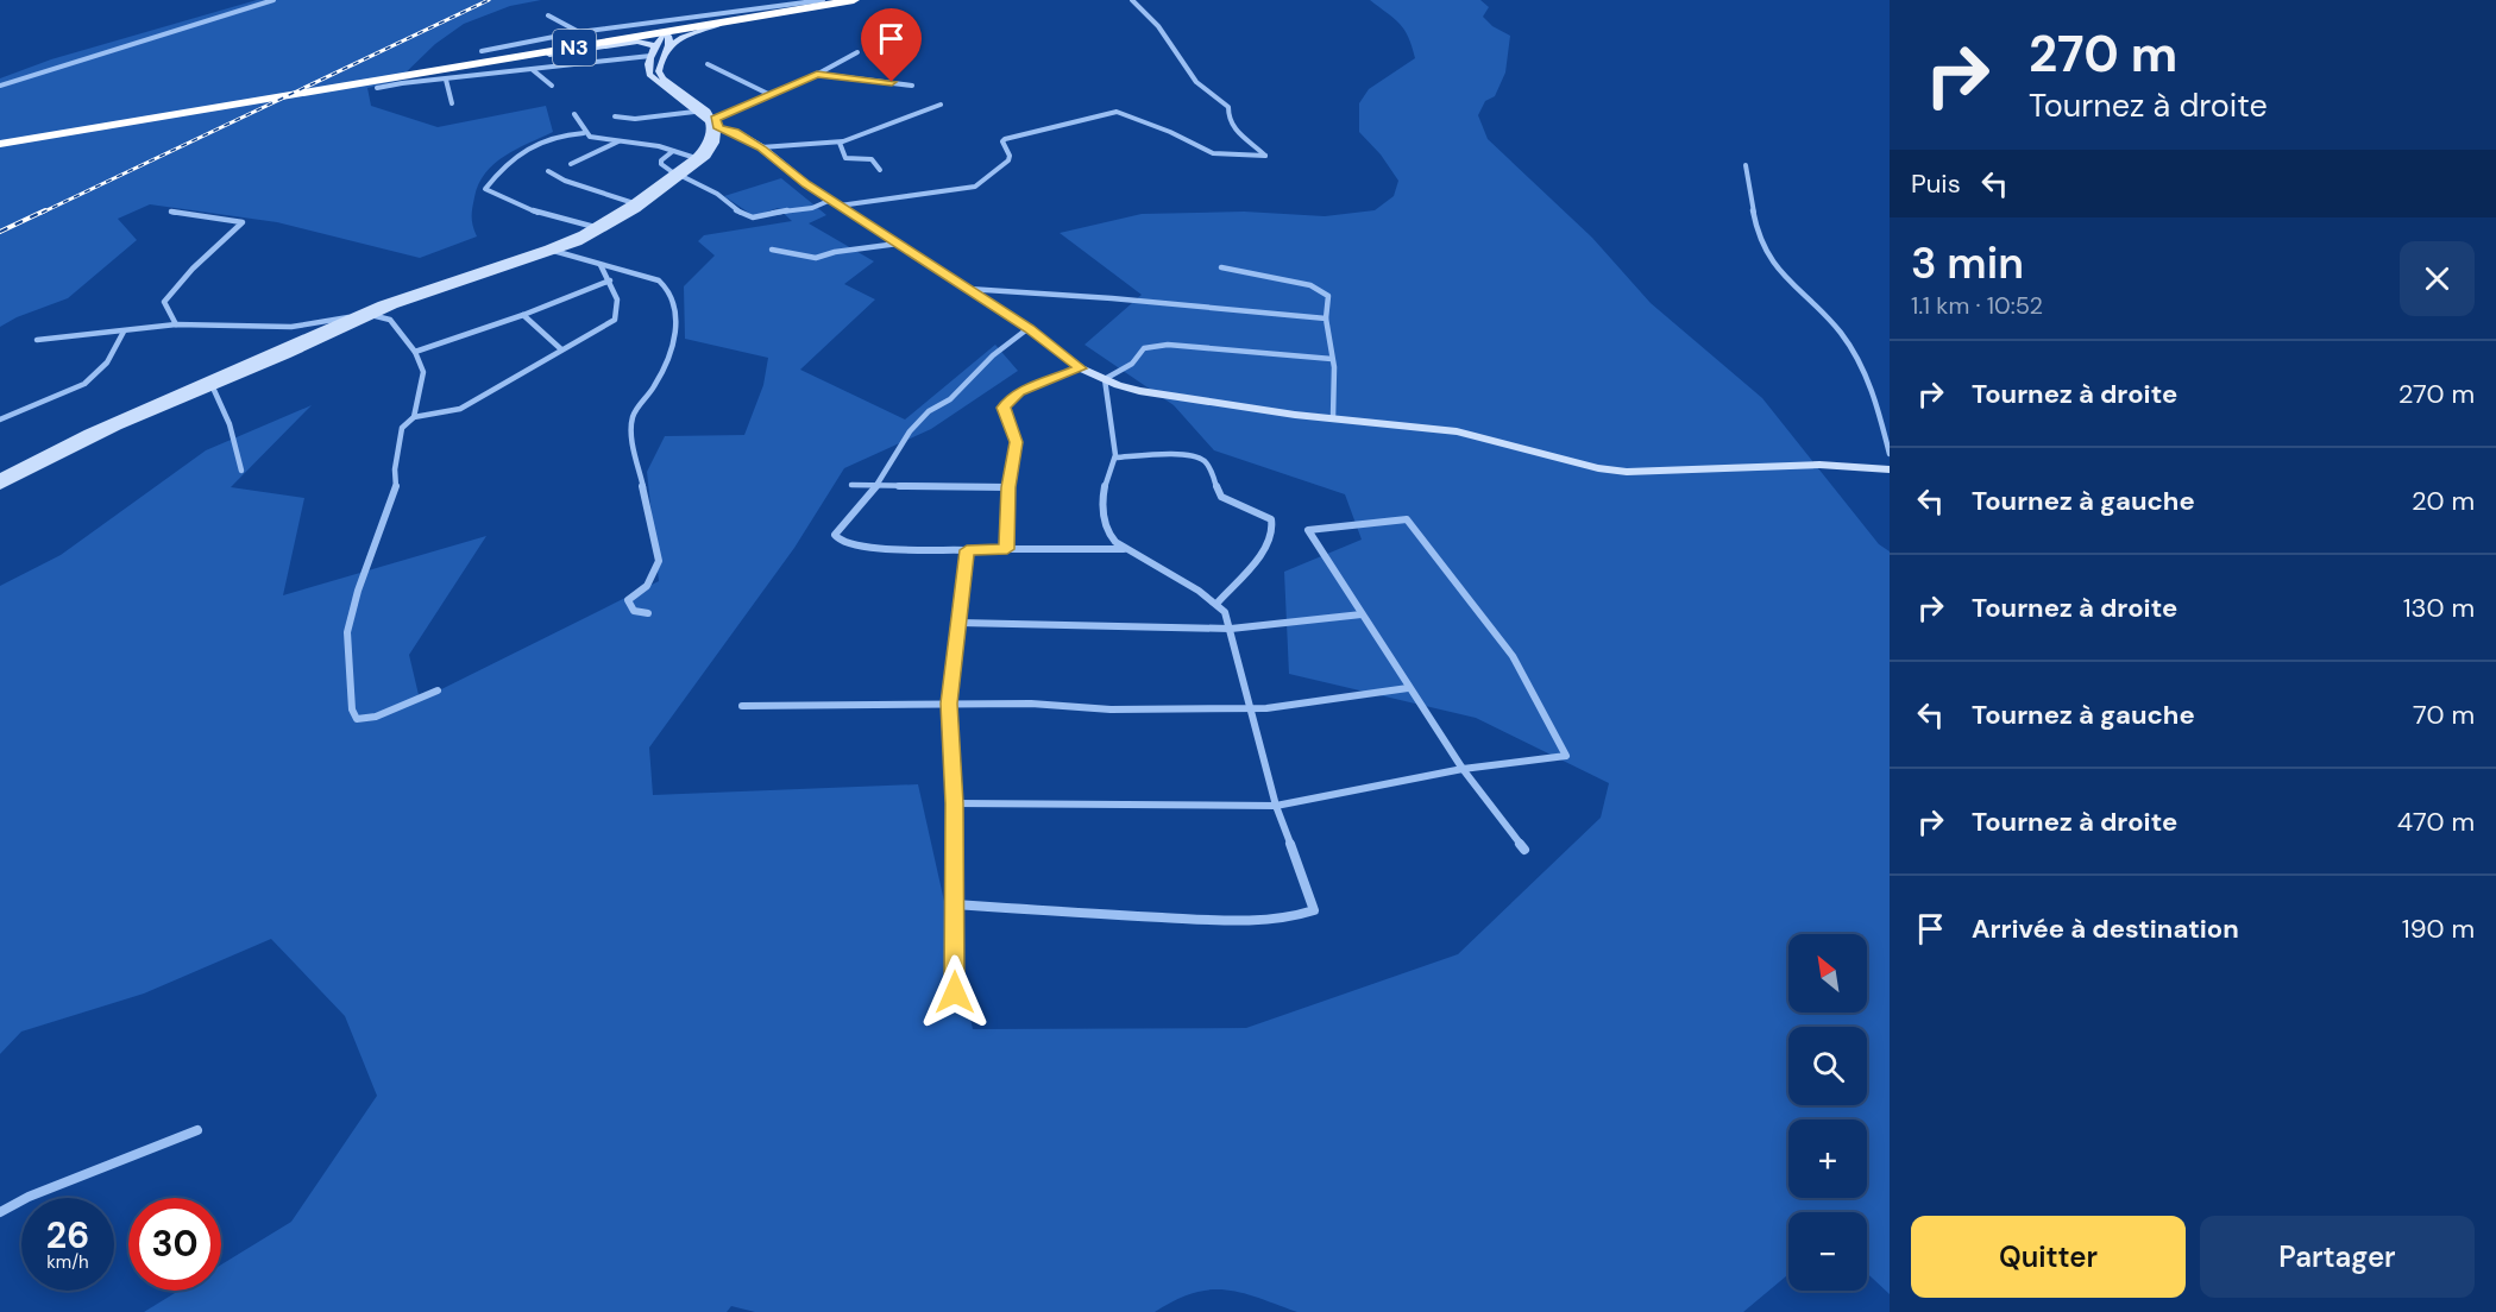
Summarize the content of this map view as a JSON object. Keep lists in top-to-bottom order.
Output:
{
  "streets": {
    "highway": ["N3"]
  },
  "north": "top left",
  "page": {
    "turn": ["270 m", "Tournez à droite"],
    "then": "Puis",
    "heading": ["3 min", "1.1 km · 10:52"],
    "list": [
      {
        "name": "Tournez à droite",
        "value": "270 m"
      },
      {
        "name": "Tournez à gauche",
        "value": "20 m"
      },
      {
        "name": "Tournez à droite",
        "value": "130 m"
      },
      {
        "name": "Tournez à gauche",
        "value": "70 m"
      },
      {
        "name": "Tournez à droite",
        "value": "470 m"
      },
      {
        "name": "Arrivée à destination",
        "value": "190 m"
      }
    ],
    "map_buttons": ["+", "−"],
    "speed": "26 km/h",
    "limit": "30",
    "buttons": ["Quitter", "Partager"]
  }
}
